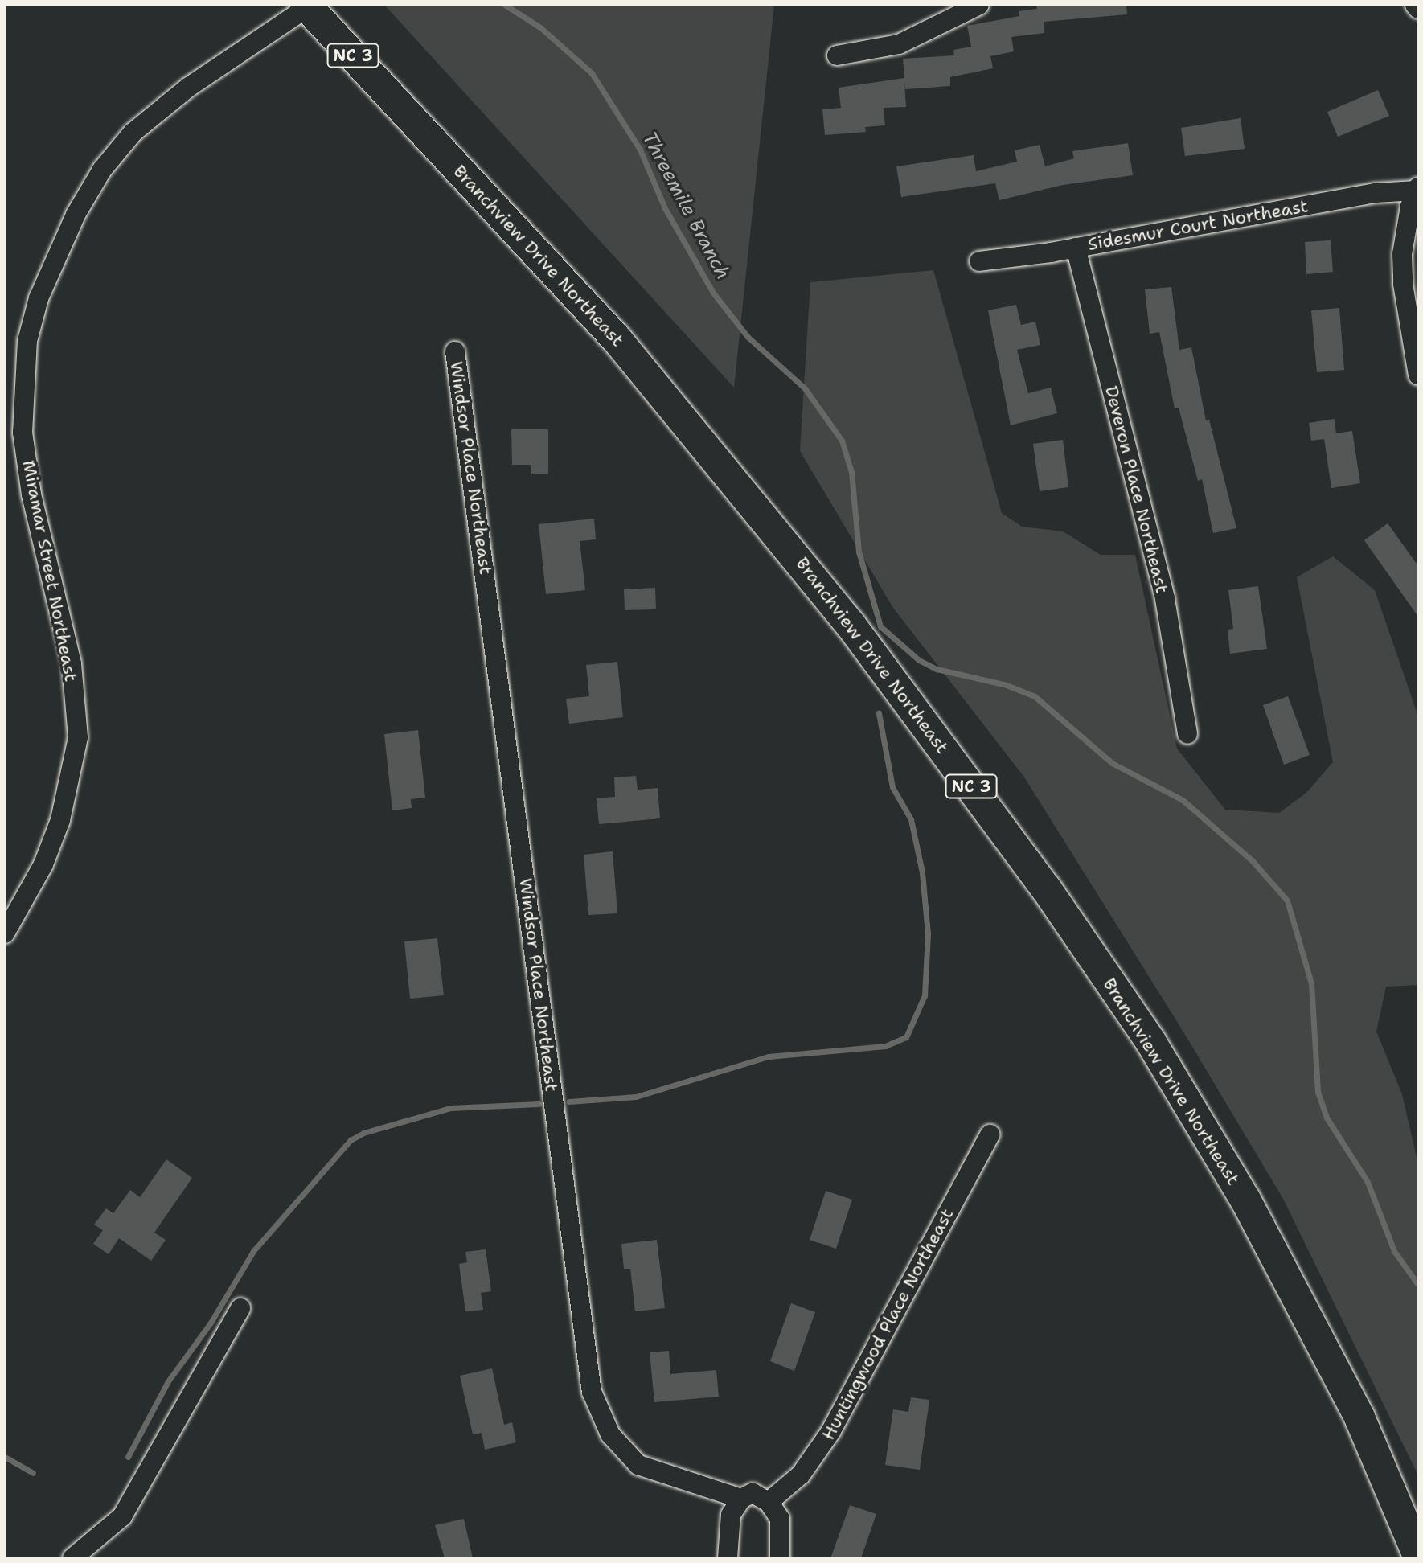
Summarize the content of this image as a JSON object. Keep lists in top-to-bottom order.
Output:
{
  "streets": {
    "main road": ["NC 3", "Branchview Drive Northeast"],
    "street": [
      "Sidesmur Court Northeast",
      "Windsor Place Northeast",
      "Deveron Place Northeast",
      "Miramar Street Northeast",
      "Huntingwood Place Northeast"
    ]
  },
  "crossings": [
    ["Sidesmur Court Northeast", "Deveron Place Northeast"],
    ["Branchview Drive Northeast", "Miramar Street Northeast"],
    ["Windsor Place Northeast", "Huntingwood Place Northeast"]
  ],
  "water": ["Threemile Branch"]
}
